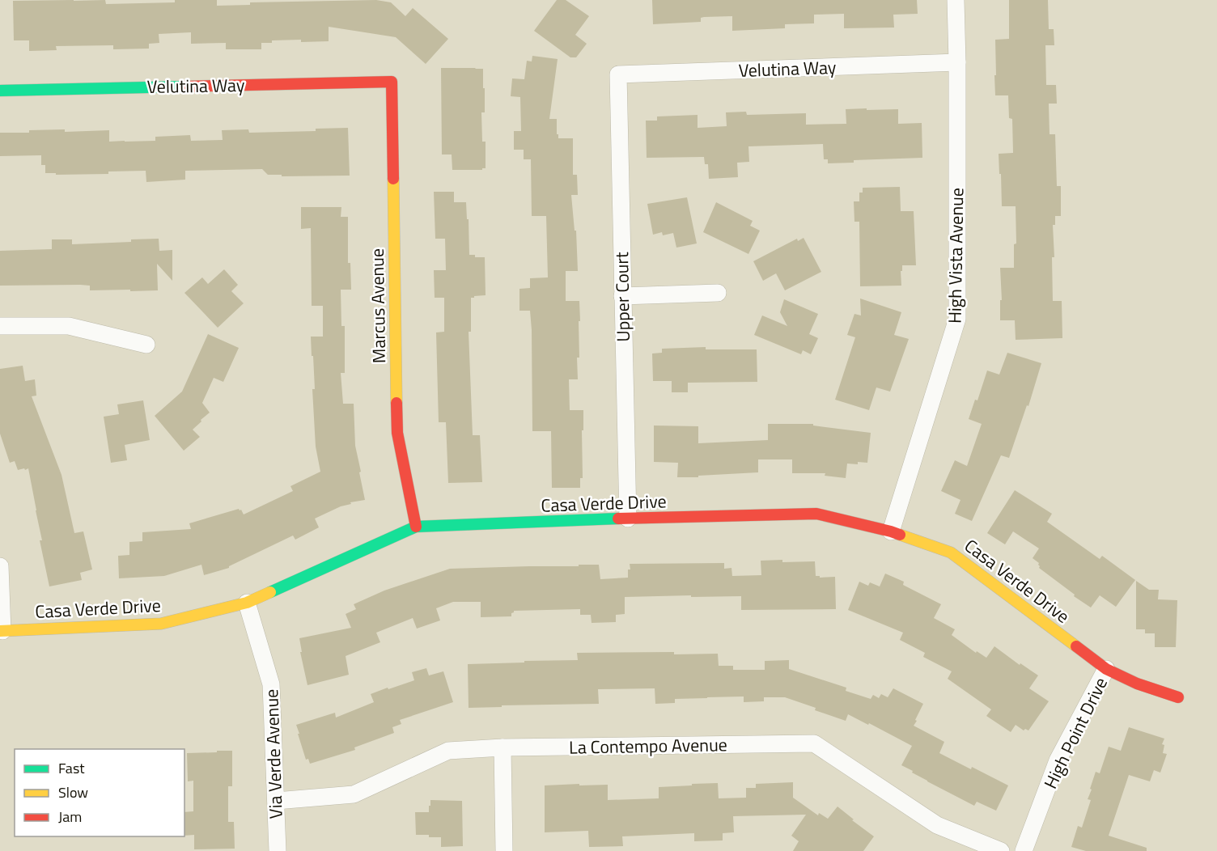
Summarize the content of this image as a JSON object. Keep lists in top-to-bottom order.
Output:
{
  "streets": {
    "street": [
      "Velutina Way",
      "High Vista Avenue",
      "Upper Court",
      "Marcus Avenue",
      "Casa Verde Drive",
      "High Point Drive",
      "La Contempo Avenue",
      "Via Verde Avenue"
    ]
  },
  "crossings": [
    ["Velutina Way", "High Vista Avenue"],
    ["Velutina Way", "Upper Court"],
    ["Velutina Way", "Marcus Avenue"],
    ["High Vista Avenue", "Casa Verde Drive"],
    ["Upper Court", "Casa Verde Drive"],
    ["Marcus Avenue", "Casa Verde Drive"],
    ["Casa Verde Drive", "High Point Drive"],
    ["Casa Verde Drive", "Via Verde Avenue"],
    ["La Contempo Avenue", "Via Verde Avenue"]
  ],
  "legend": ["Fast", "Slow", "Jam"]
}
